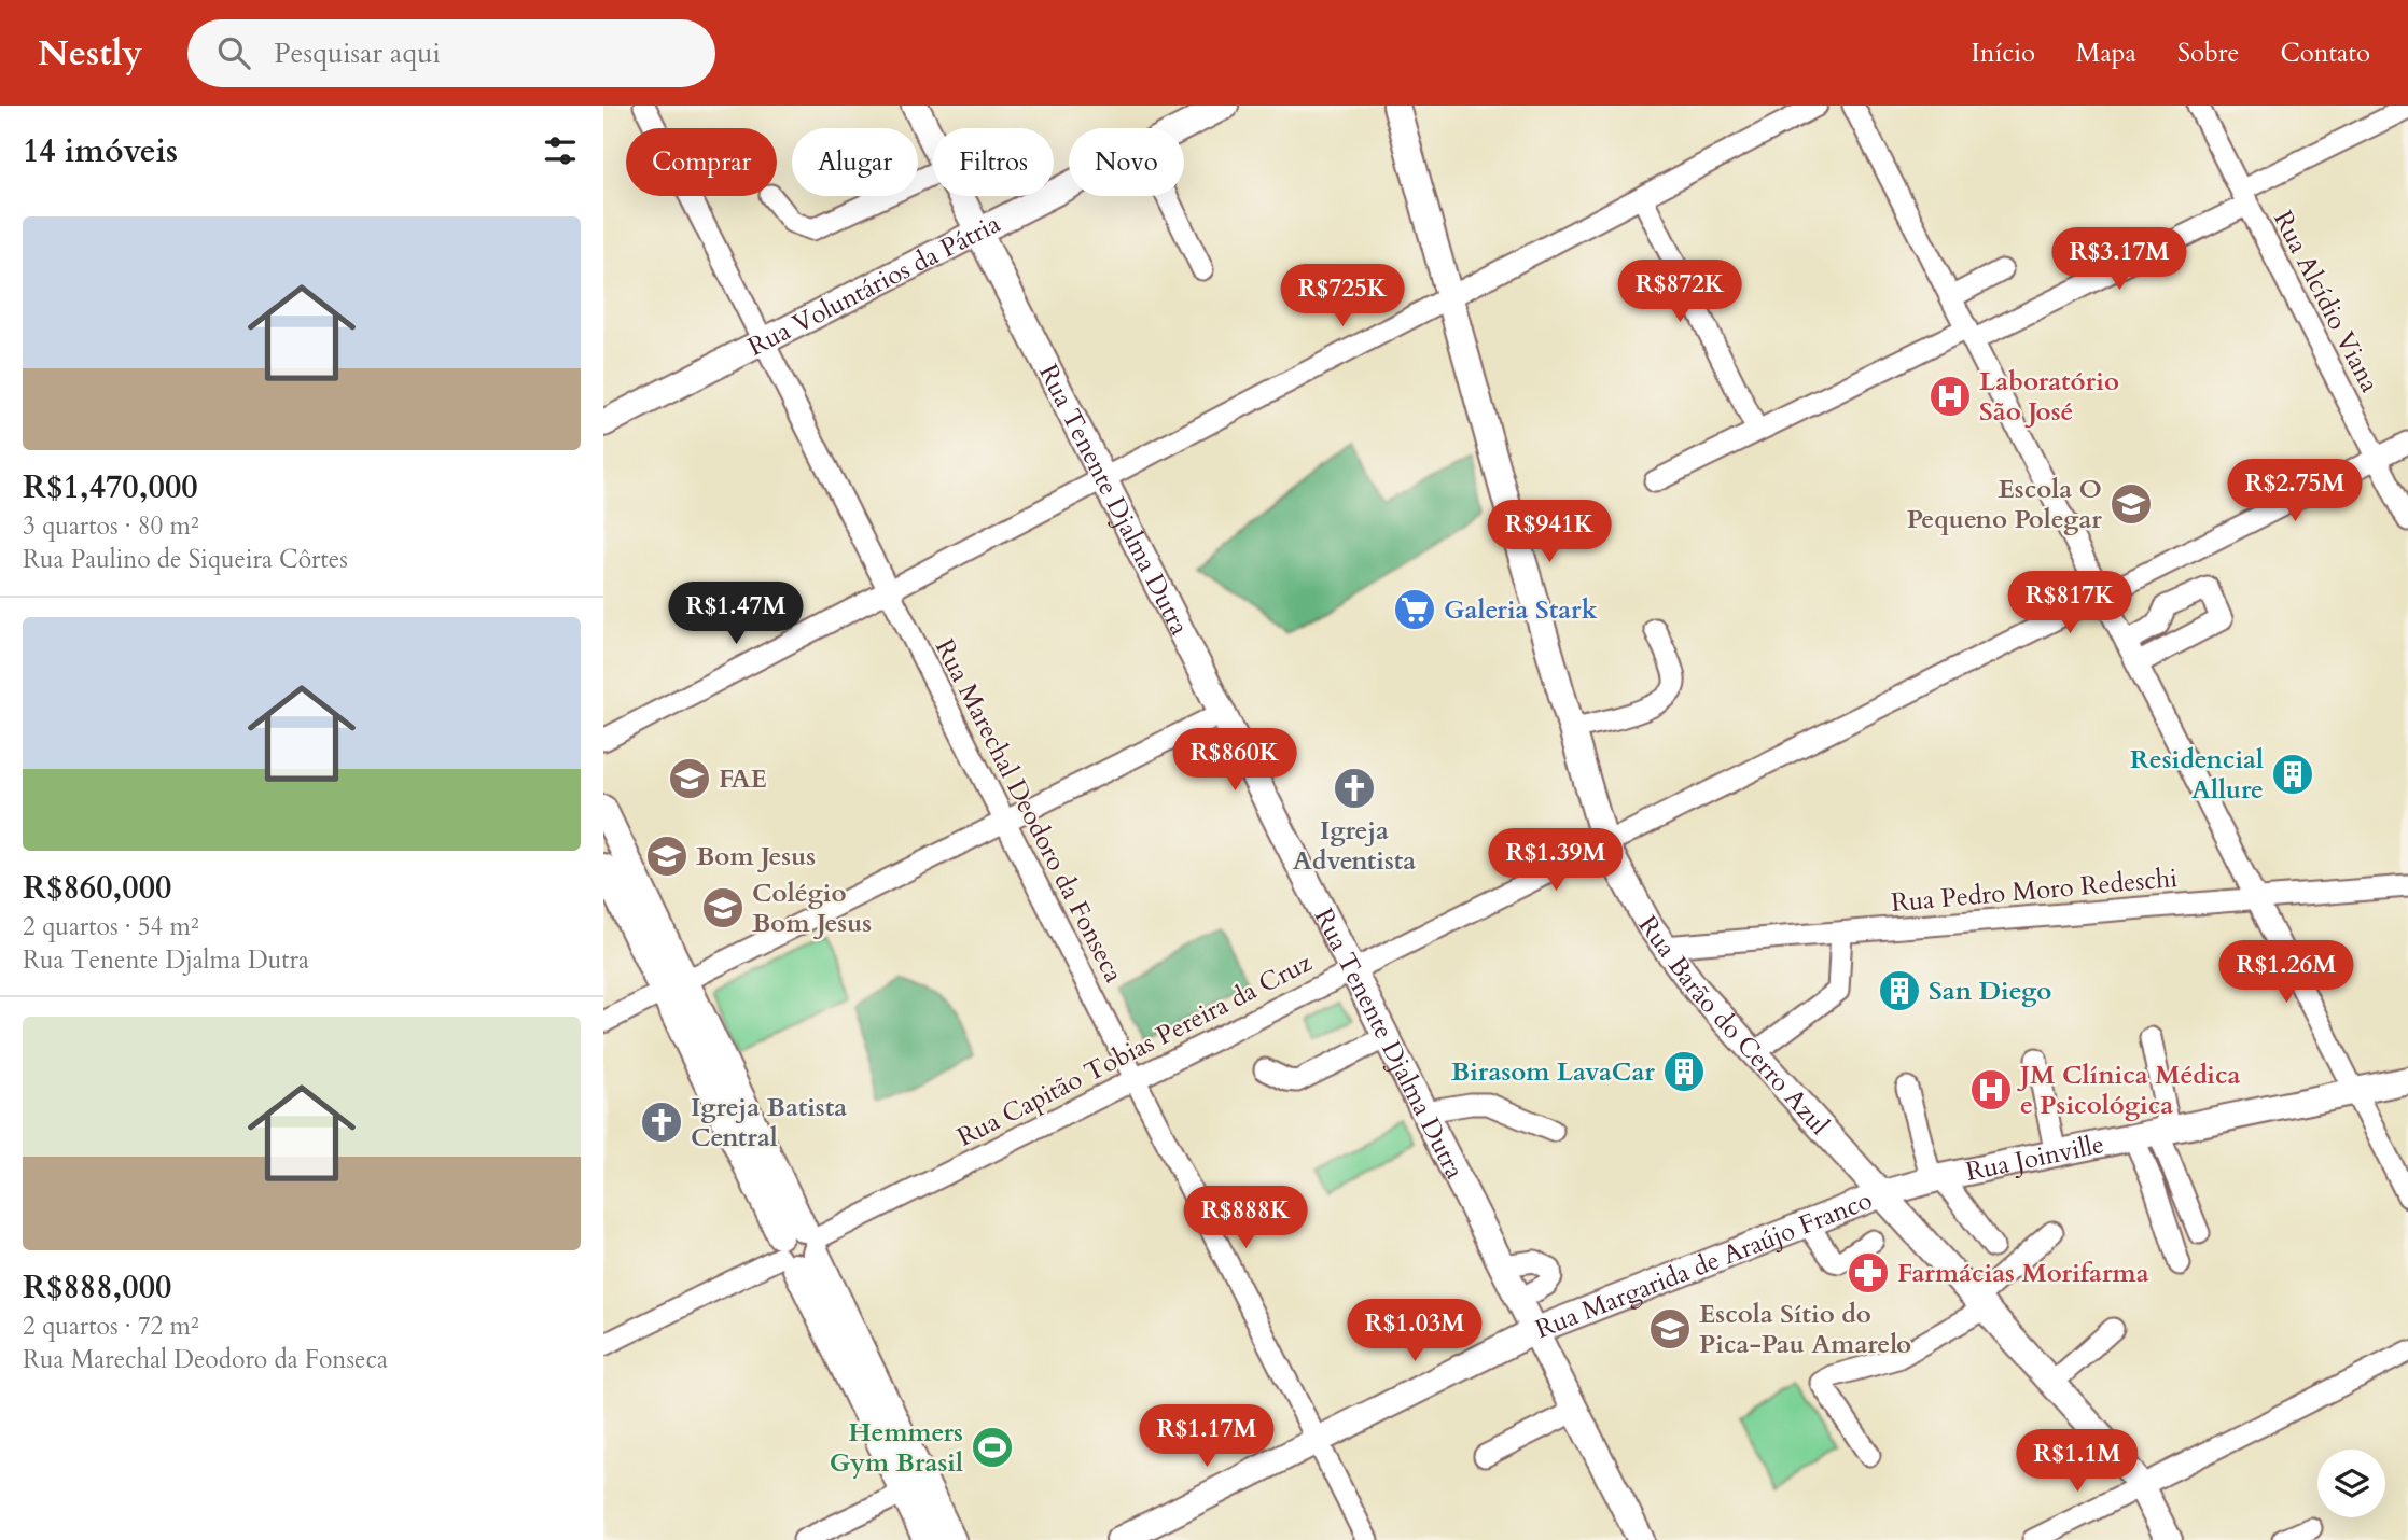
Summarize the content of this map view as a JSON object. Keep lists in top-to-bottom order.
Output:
{
  "streets": {
    "main road": [
      "Rua Voluntários da Pátria",
      "Rua Tenente Djalma Dutra",
      "Rua Barão do Cerro Azul",
      "Rua Joinville",
      "Rua Margarida de Araújo Franco"
    ],
    "street": [
      "Rua Alcídio Viana",
      "Rua Marechal Deodoro da Fonseca",
      "Rua Pedro Moro Redeschi",
      "Rua Capitão Tobias Pereira da Cruz"
    ]
  },
  "crossings": [
    ["Rua Voluntários da Pátria", "Rua Tenente Djalma Dutra"],
    ["Rua Voluntários da Pátria", "Rua Marechal Deodoro da Fonseca"],
    ["Rua Alcídio Viana", "Rua Capitão Tobias Pereira da Cruz"],
    ["Rua Tenente Djalma Dutra", "Rua Capitão Tobias Pereira da Cruz"],
    ["Rua Tenente Djalma Dutra", "Rua Margarida de Araújo Franco"],
    ["Rua Marechal Deodoro da Fonseca", "Rua Capitão Tobias Pereira da Cruz"],
    ["Rua Marechal Deodoro da Fonseca", "Rua Margarida de Araújo Franco"],
    ["Rua Pedro Moro Redeschi", "Rua Barão do Cerro Azul"],
    ["Rua Barão do Cerro Azul", "Rua Capitão Tobias Pereira da Cruz"],
    ["Rua Barão do Cerro Azul", "Rua Joinville"],
    ["Rua Barão do Cerro Azul", "Rua Margarida de Araújo Franco"],
    ["Rua Joinville", "Rua Margarida de Araújo Franco"]
  ],
  "places": {
    "hospital": ["Laboratório São José", "JM Clínica Médica e Psicológica"],
    "school or university": [
      "Escola O Pequeno Polegar",
      "FAE",
      "Bom Jesus",
      "Colégio Bom Jesus",
      "Escola Sítio do Pica-Pau Amarelo"
    ],
    "supermarket": ["Galeria Stark"],
    "building": ["Residencial Allure", "San Diego", "Birasom LavaCar"],
    "church": ["Igreja Adventista", "Igreja Batista Central"],
    "pharmacy": ["Farmácias Morifarma"],
    "sports": ["Hemmers Gym Brasil"]
  },
  "page": {
    "header": "Nestly",
    "search": "Pesquisar aqui",
    "nav": [
      "Início",
      "Mapa",
      "Sobre",
      "Contato"
    ],
    "heading": "14 imóveis",
    "chip": [
      "Comprar",
      "Alugar",
      "Filtros",
      "Novo"
    ],
    "list": [
      {
        "name": "R$1,470,000",
        "note": "3 quartos · 80 m² · Rua Paulino de Siqueira Côrtes"
      },
      {
        "name": "R$860,000",
        "note": "2 quartos · 54 m² · Rua Tenente Djalma Dutra"
      },
      {
        "name": "R$888,000",
        "note": "2 quartos · 72 m² · Rua Marechal Deodoro da Fonseca"
      }
    ],
    "price": [
      "R$3.17M",
      "R$872K",
      "R$725K",
      "R$2.75M",
      "R$941K",
      "R$817K",
      "R$1.47M",
      "R$860K",
      "R$1.39M",
      "R$1.26M",
      "R$888K",
      "R$1.03M",
      "R$1.17M",
      "R$1.1M"
    ]
  }
}
